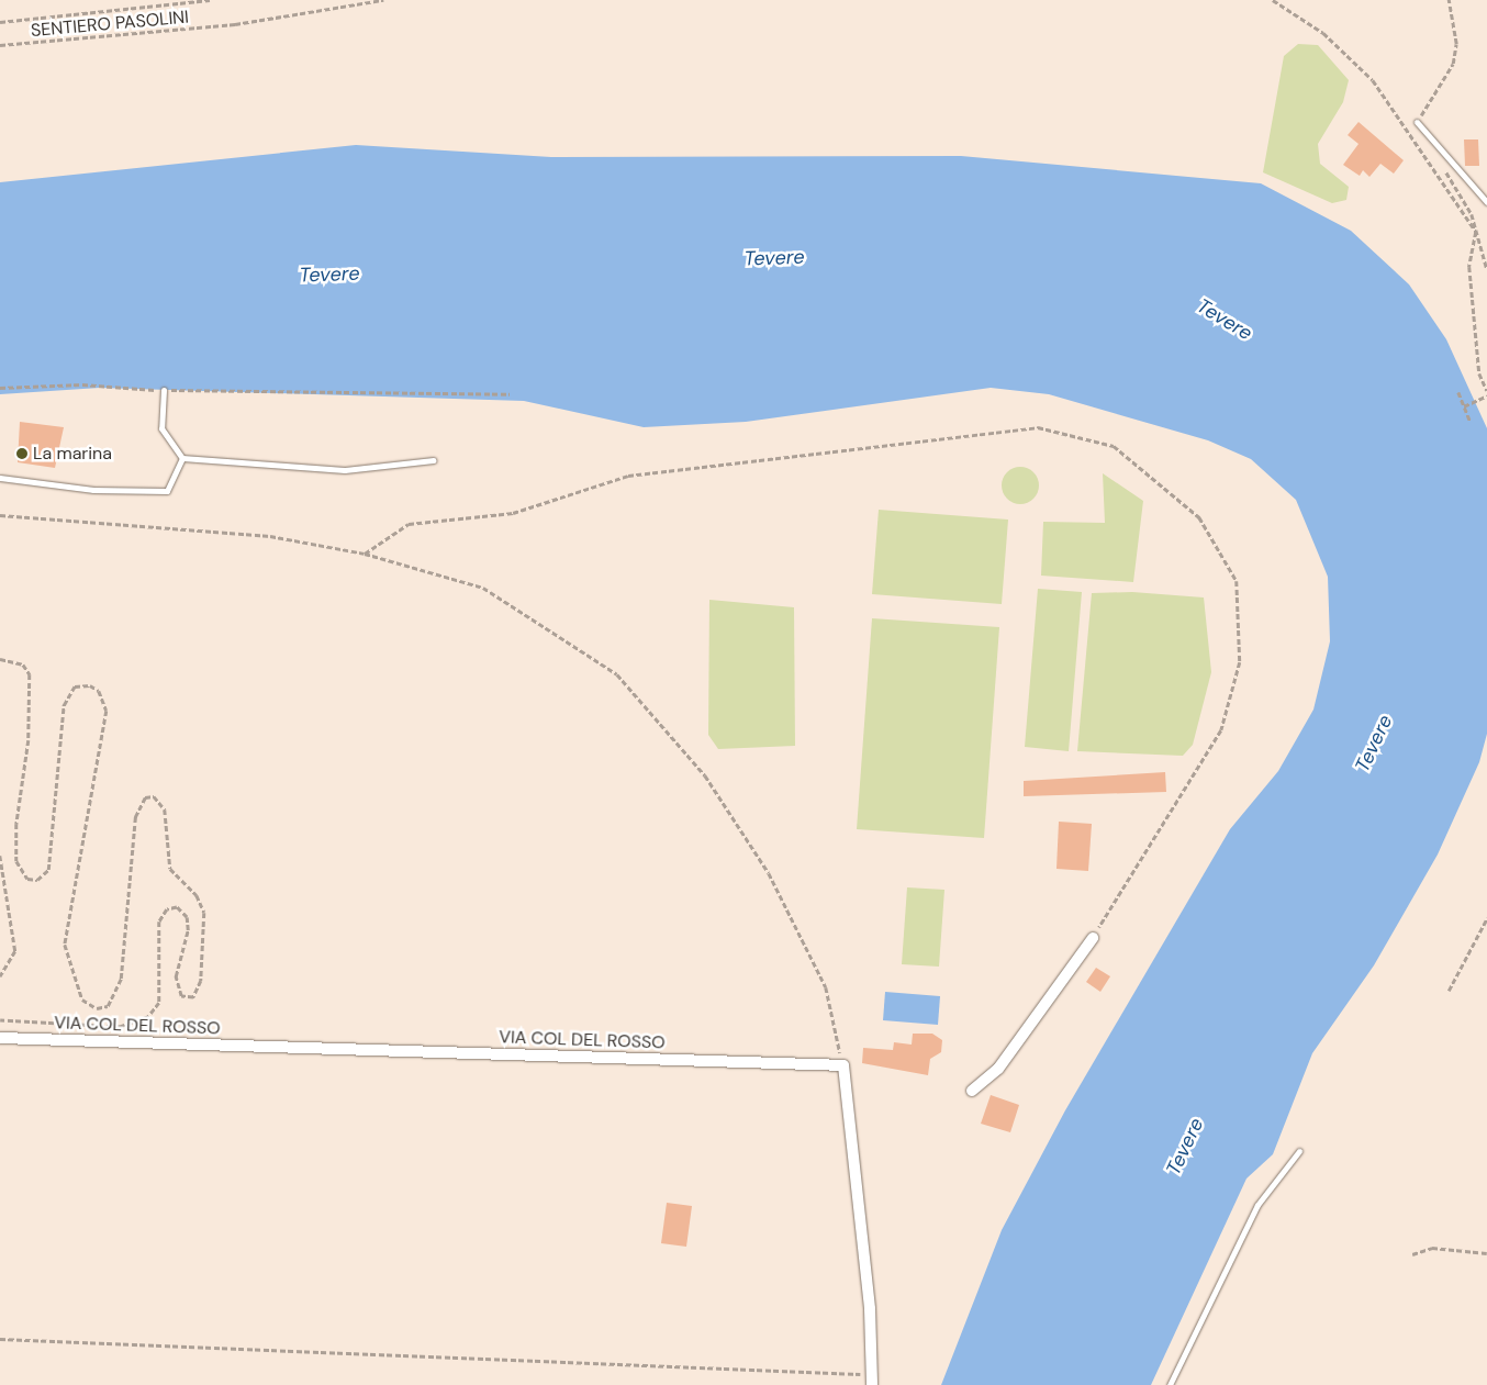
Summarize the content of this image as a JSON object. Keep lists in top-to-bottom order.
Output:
{
  "streets": {
    "street": ["VIA COL DEL ROSSO"],
    "path": ["SENTIERO PASOLINI"]
  },
  "water": ["Tevere"],
  "places": ["La marina"]
}
